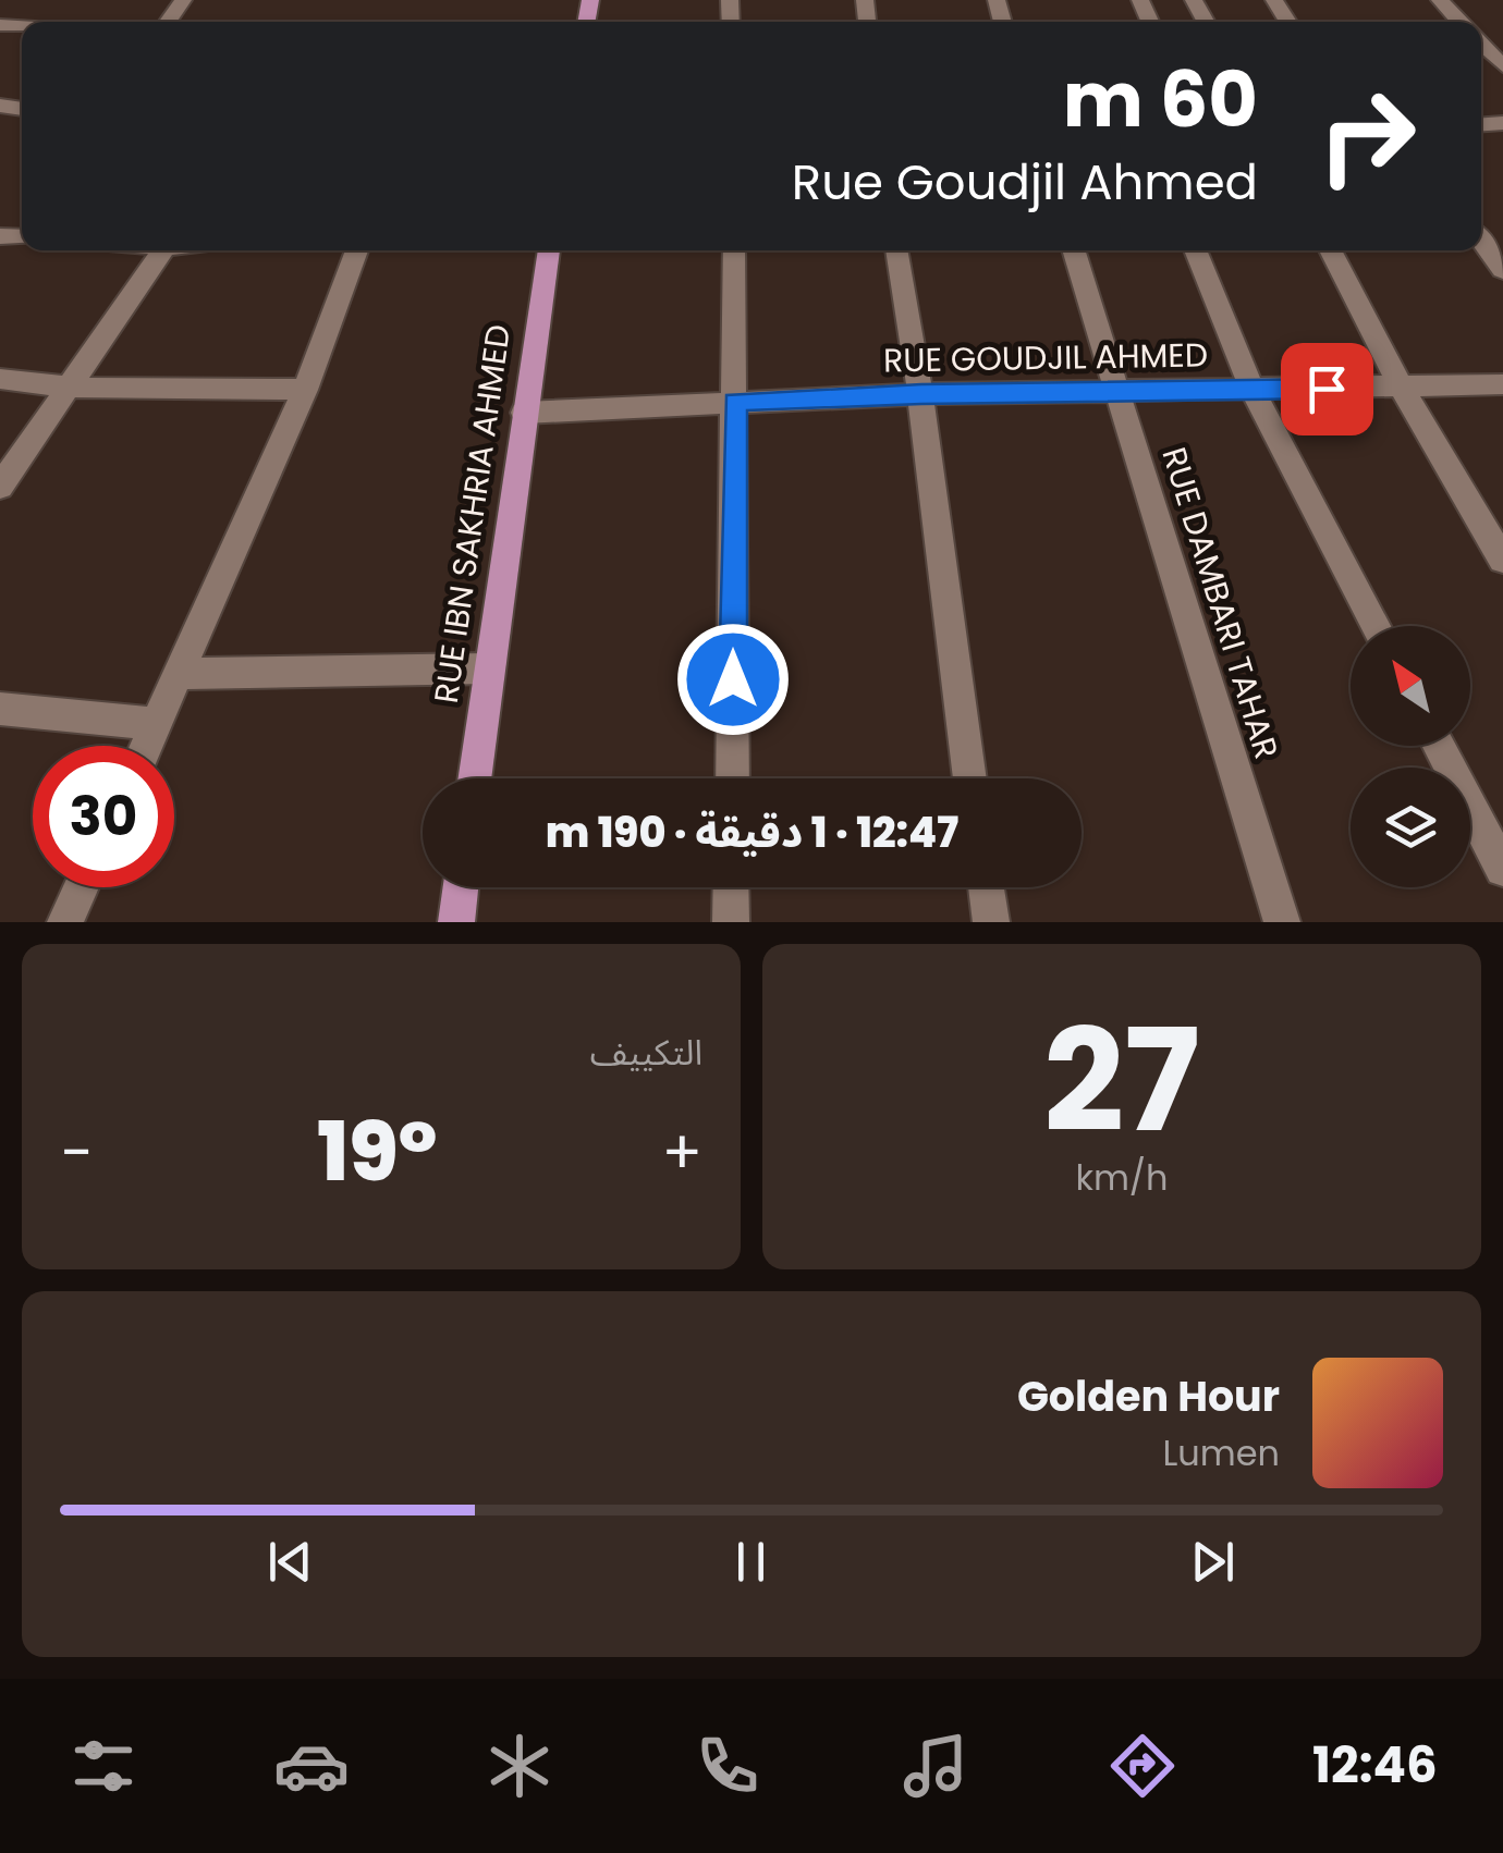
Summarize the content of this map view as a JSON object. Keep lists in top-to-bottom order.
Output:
{
  "streets": {
    "main road": ["RUE IBN SAKHRIA AHMED"],
    "street": ["RUE GOUDJIL AHMED", "RUE DAMBARI TAHAR"]
  },
  "crossings": [
    ["RUE GOUDJIL AHMED", "RUE IBN SAKHRIA AHMED"],
    ["RUE GOUDJIL AHMED", "RUE DAMBARI TAHAR"]
  ],
  "north": "top left",
  "page": {
    "turn": ["60 m", "Rue Goudjil Ahmed"],
    "limit": "30",
    "trip": "12:47 · 1 دقيقة · 190 m",
    "tile": [
      ["27", "km/h"],
      "التكييف"
    ],
    "heat": ["−", "19°", "+"],
    "song": ["Golden Hour", "Lumen"],
    "tabs": "12:46"
  }
}
